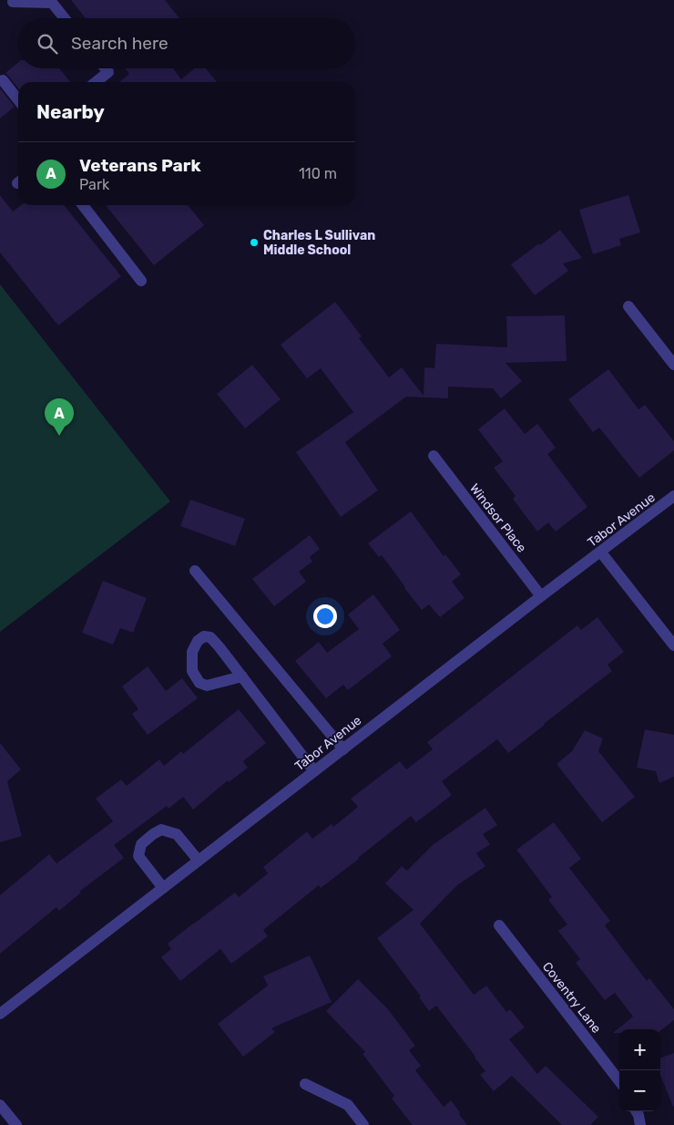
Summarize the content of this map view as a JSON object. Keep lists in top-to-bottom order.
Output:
{
  "streets": {
    "street": ["Windsor Place", "Tabor Avenue", "Coventry Lane"]
  },
  "crossings": [
    ["Windsor Place", "Tabor Avenue"]
  ],
  "places": ["Charles L Sullivan Middle School"],
  "page": {
    "search": "Search here",
    "heading": "Nearby",
    "list": [
      {
        "mark": "A",
        "name": "Veterans Park",
        "note": "Park",
        "value": "110 m"
      }
    ],
    "pins": "A",
    "map_buttons": ["+", "−"]
  }
}
